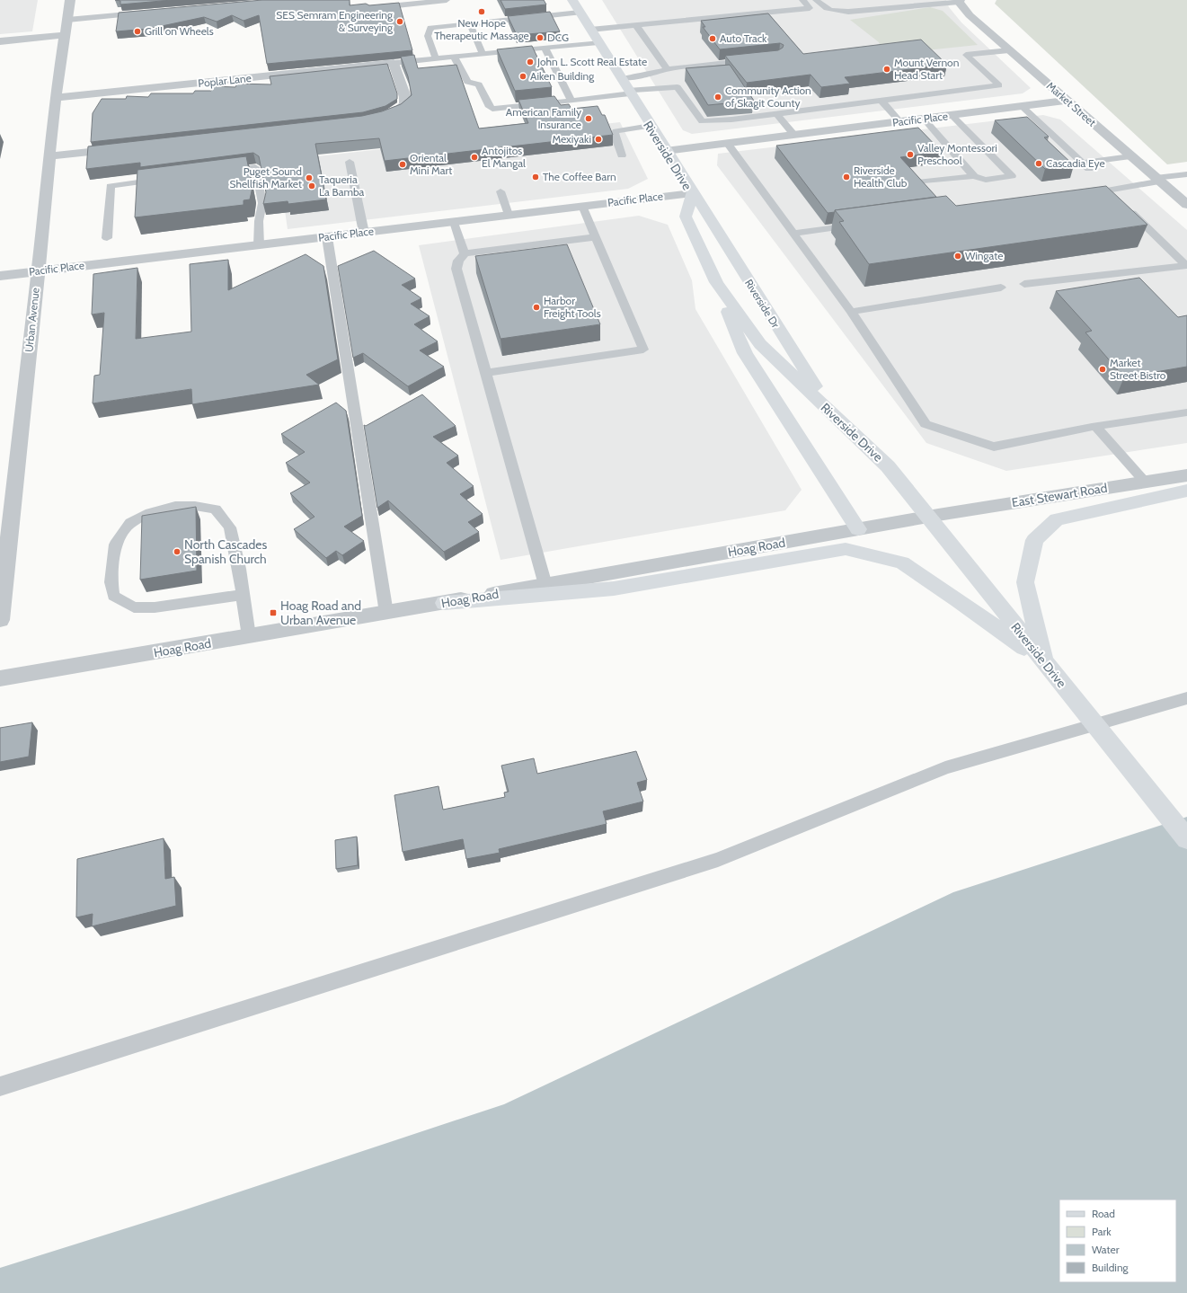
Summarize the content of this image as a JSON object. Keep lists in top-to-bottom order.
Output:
{
  "streets": {
    "main road": ["Riverside Drive", "Riverside Dr"],
    "street": [
      "Poplar Lane",
      "Market Street",
      "Pacific Place",
      "Urban Avenue",
      "East Stewart Road",
      "Hoag Road"
    ]
  },
  "crossings": [
    ["Poplar Lane", "Urban Avenue"],
    ["Market Street", "Pacific Place"],
    ["Pacific Place", "Riverside Drive"],
    ["Pacific Place", "Riverside Dr"],
    ["Pacific Place", "Urban Avenue"],
    ["Riverside Drive", "Riverside Dr"],
    ["East Stewart Road", "Hoag Road"]
  ],
  "places": {
    "other": [
      "New Hope Therapeutic Massage",
      "SES Semram Engineering & Surveying",
      "Grill on Wheels",
      "DCG",
      "Auto Track",
      "John L. Scott Real Estate",
      "Mount Vernon Head Start",
      "Aiken Building",
      "Community Action of Skagit County",
      "American Family Insurance",
      "Mexiyaki",
      "Valley Montessori Preschool",
      "Antojitos El Mangal",
      "Cascadia Eye",
      "Oriental Mini Mart",
      "The Coffee Barn",
      "Riverside Health Club",
      "Puget Sound Shellfish Market",
      "Taqueria La Bamba",
      "Wingate",
      "Harbor Freight Tools",
      "Market Street Bistro",
      "North Cascades Spanish Church"
    ],
    "transit": ["Hoag Road and Urban Avenue"]
  },
  "legend": [
    "Road",
    "Park",
    "Water",
    "Building"
  ]
}
